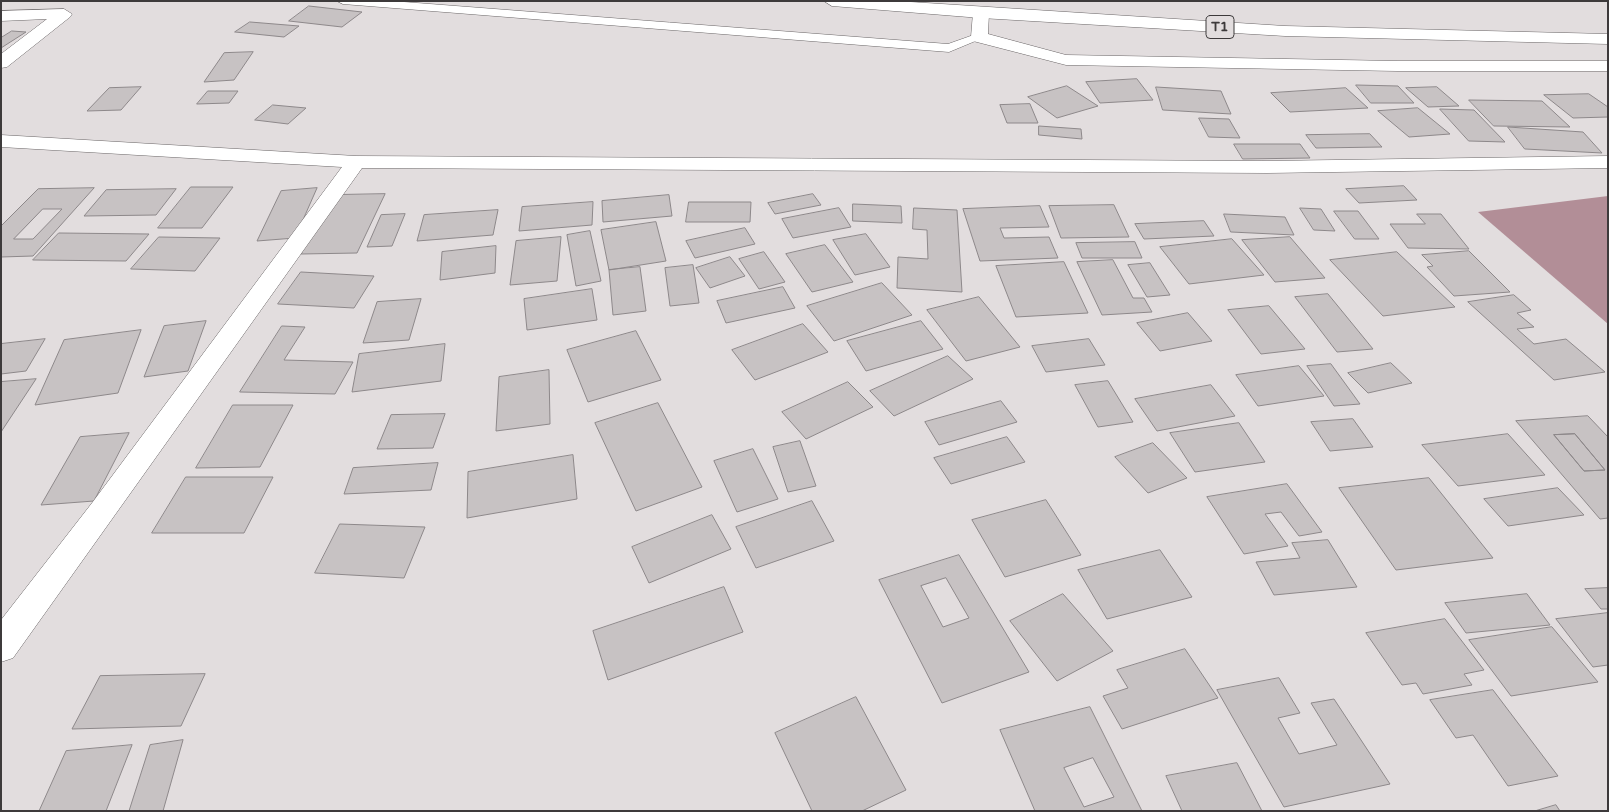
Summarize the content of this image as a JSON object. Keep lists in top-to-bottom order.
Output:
{
  "streets": {
    "main road": ["T1"]
  }
}
